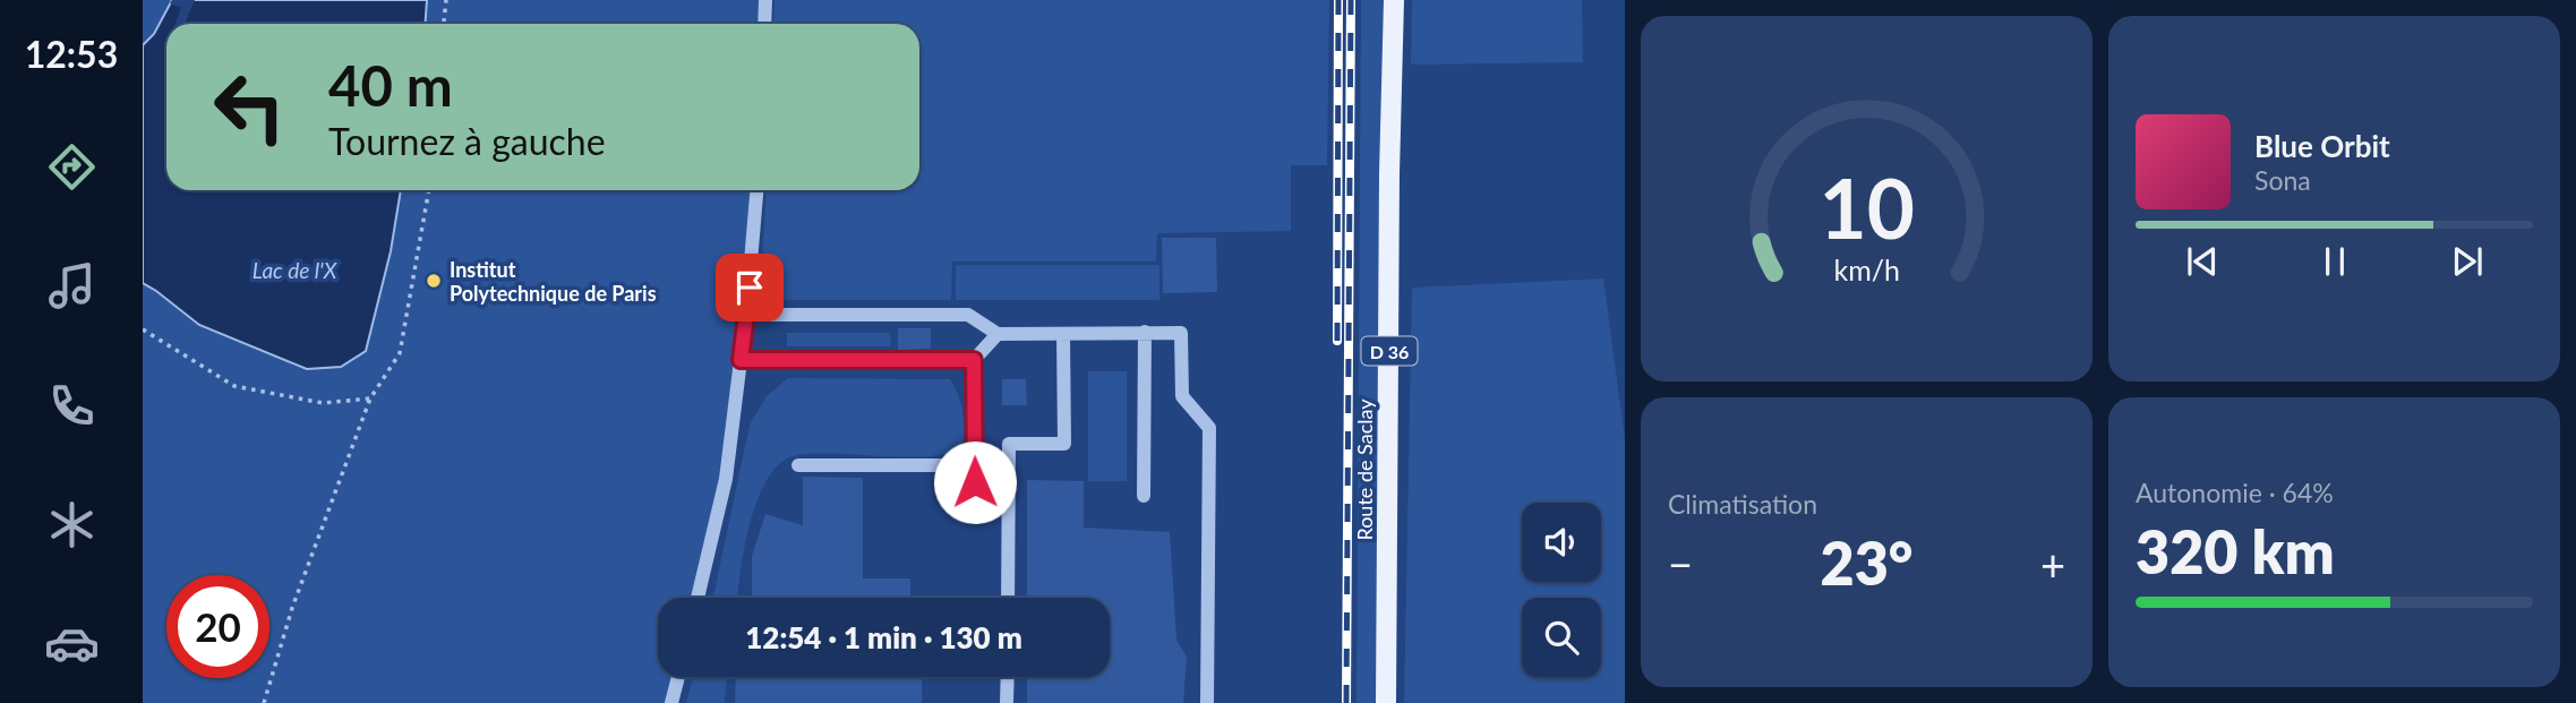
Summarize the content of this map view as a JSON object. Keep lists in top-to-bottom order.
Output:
{
  "streets": {
    "main road": ["D 36", "Route de Saclay"]
  },
  "water": ["Lac de l'X"],
  "places": ["Institut Polytechnique de Paris"],
  "page": {
    "tabs": "12:53",
    "turn": ["40 m", "Tournez à gauche"],
    "song": ["Blue Orbit", "Sona"],
    "tile": [
      "Climatisation",
      ["Autonomie · 64%", "320 km"]
    ],
    "heat": ["−", "23°", "+"],
    "limit": "20",
    "trip": "12:54 · 1 min · 130 m",
    "gauge": ["10", "km/h"]
  }
}
